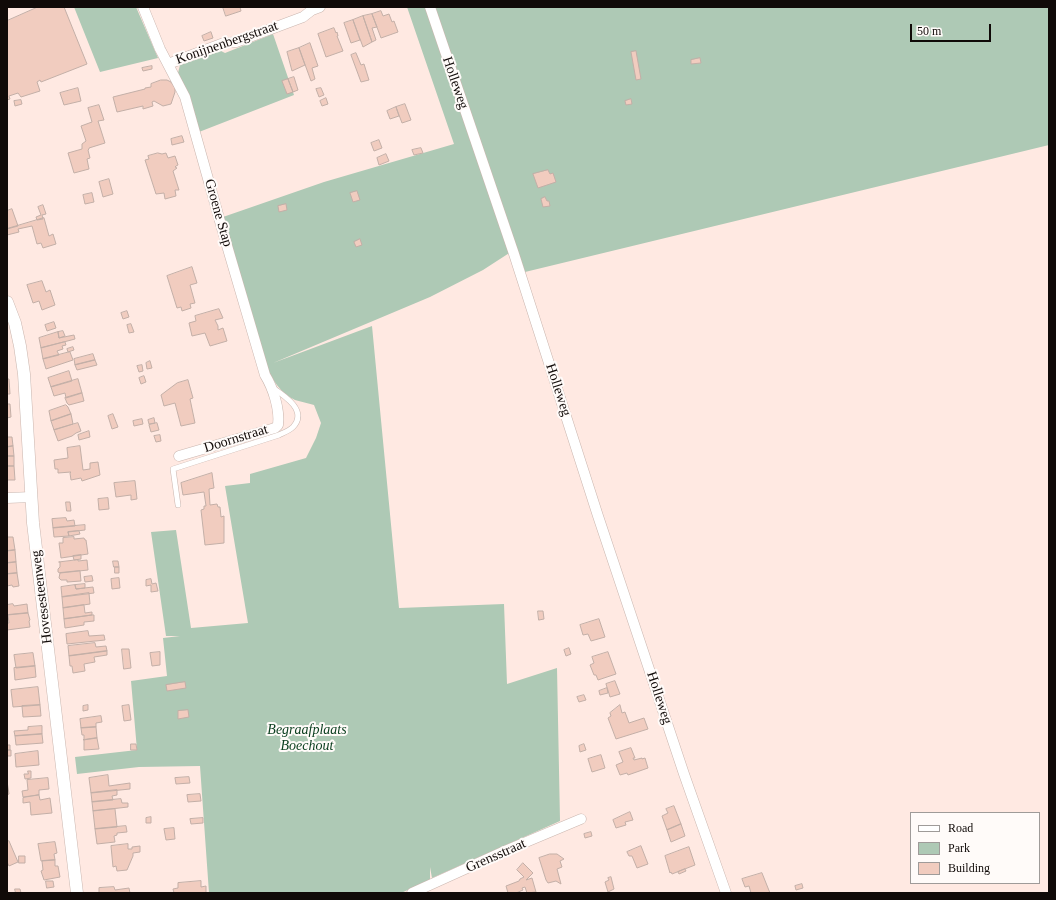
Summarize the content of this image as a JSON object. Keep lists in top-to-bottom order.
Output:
{
  "streets": {
    "street": [
      "Konijnenbergstraat",
      "Holleweg",
      "Groene Stap",
      "Doornstraat",
      "Hovesesteenweg",
      "Grensstraat"
    ]
  },
  "crossings": [
    ["Konijnenbergstraat", "Groene Stap"],
    ["Groene Stap", "Doornstraat"]
  ],
  "parks": ["Begraafplaats Boechout"],
  "legend": ["Road", "Park", "Building"],
  "scale_bar": "50 m"
}
